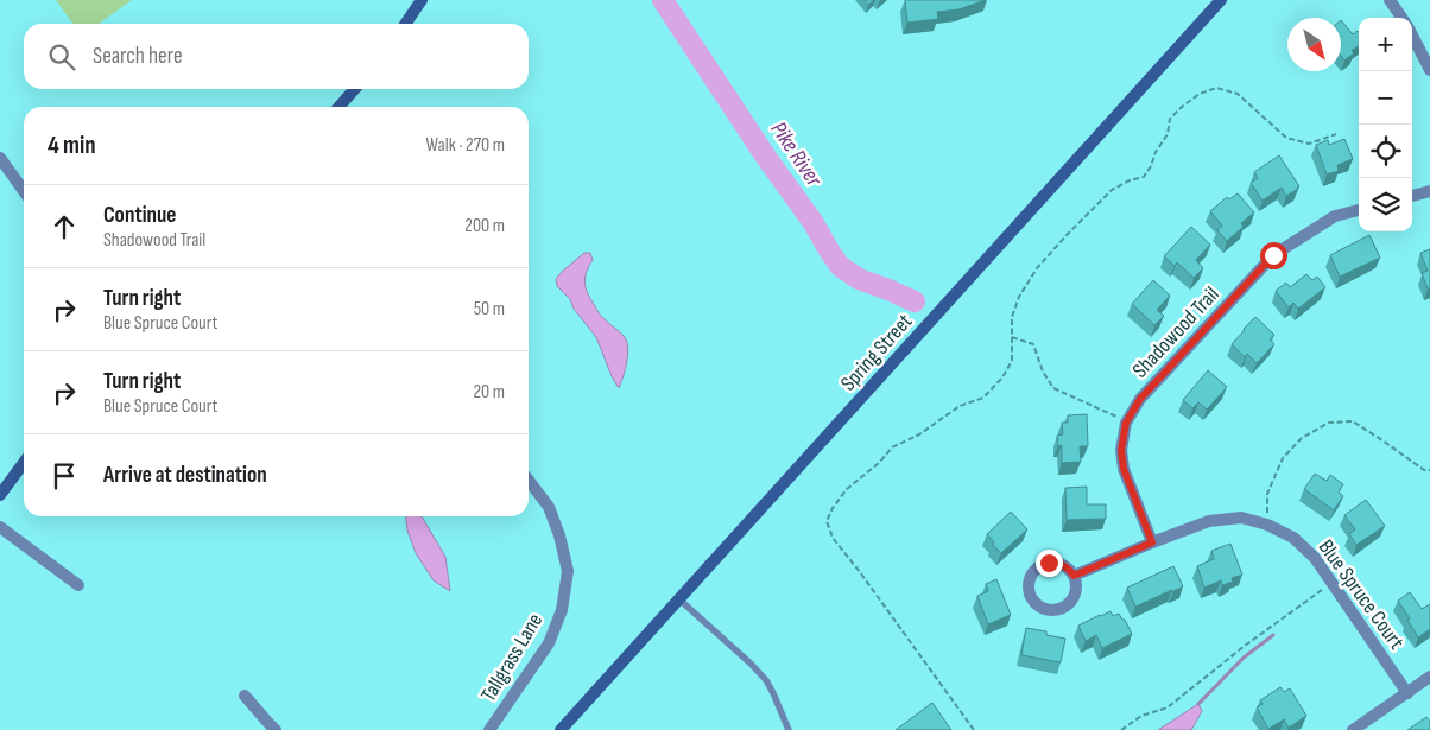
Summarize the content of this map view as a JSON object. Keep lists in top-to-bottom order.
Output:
{
  "streets": {
    "main road": ["Spring Street"],
    "street": ["Shadowood Trail", "Blue Spruce Court", "Tallgrass Lane"]
  },
  "crossings": [
    ["Shadowood Trail", "Blue Spruce Court"]
  ],
  "water": ["Pike River"],
  "north": "bottom right",
  "page": {
    "map_buttons": ["+", "−"],
    "search": "Search here",
    "heading": ["4 min", "Walk · 270 m"],
    "list": [
      ["Continue", "Shadowood Trail", "200 m"],
      ["Turn right", "Blue Spruce Court", "50 m"],
      ["Turn right", "Blue Spruce Court", "20 m"],
      "Arrive at destination"
    ]
  }
}
